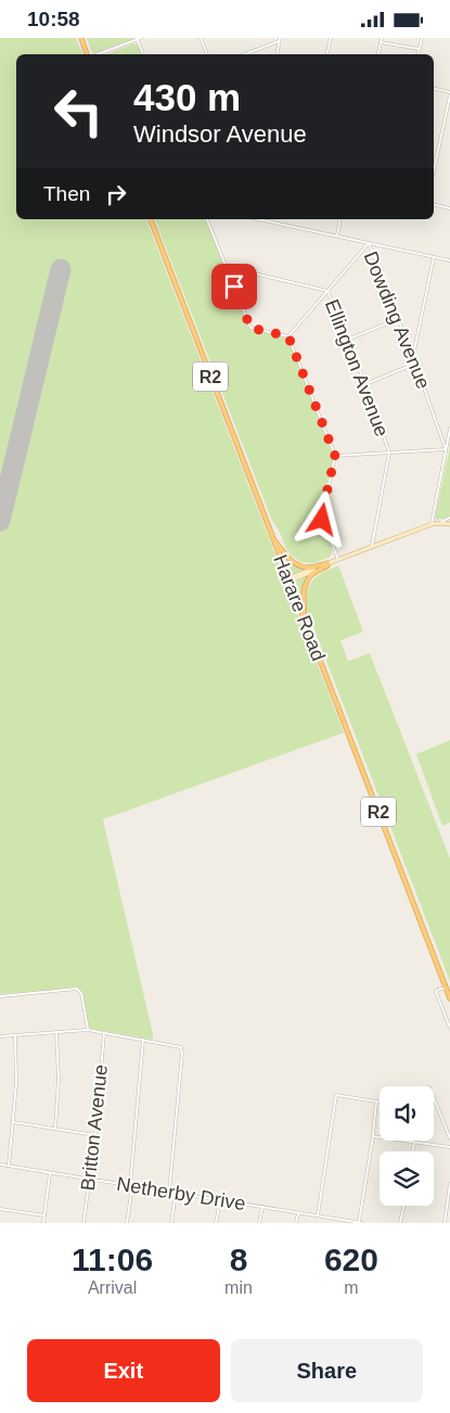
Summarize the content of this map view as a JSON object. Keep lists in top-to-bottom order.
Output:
{
  "streets": {
    "highway": ["R2", "Harare Road"],
    "street": [
      "Dowding Avenue",
      "Ellington Avenue",
      "Britton Avenue",
      "Netherby Drive"
    ]
  },
  "crossings": [
    ["Britton Avenue", "Netherby Drive"]
  ],
  "page": {
    "status": "10:58",
    "turn": ["430 m", "Windsor Avenue"],
    "then": "Then",
    "eta": [
      "11:06",
      "Arrival",
      "8",
      "min",
      "620",
      "m"
    ],
    "buttons": ["Exit", "Share"]
  }
}
